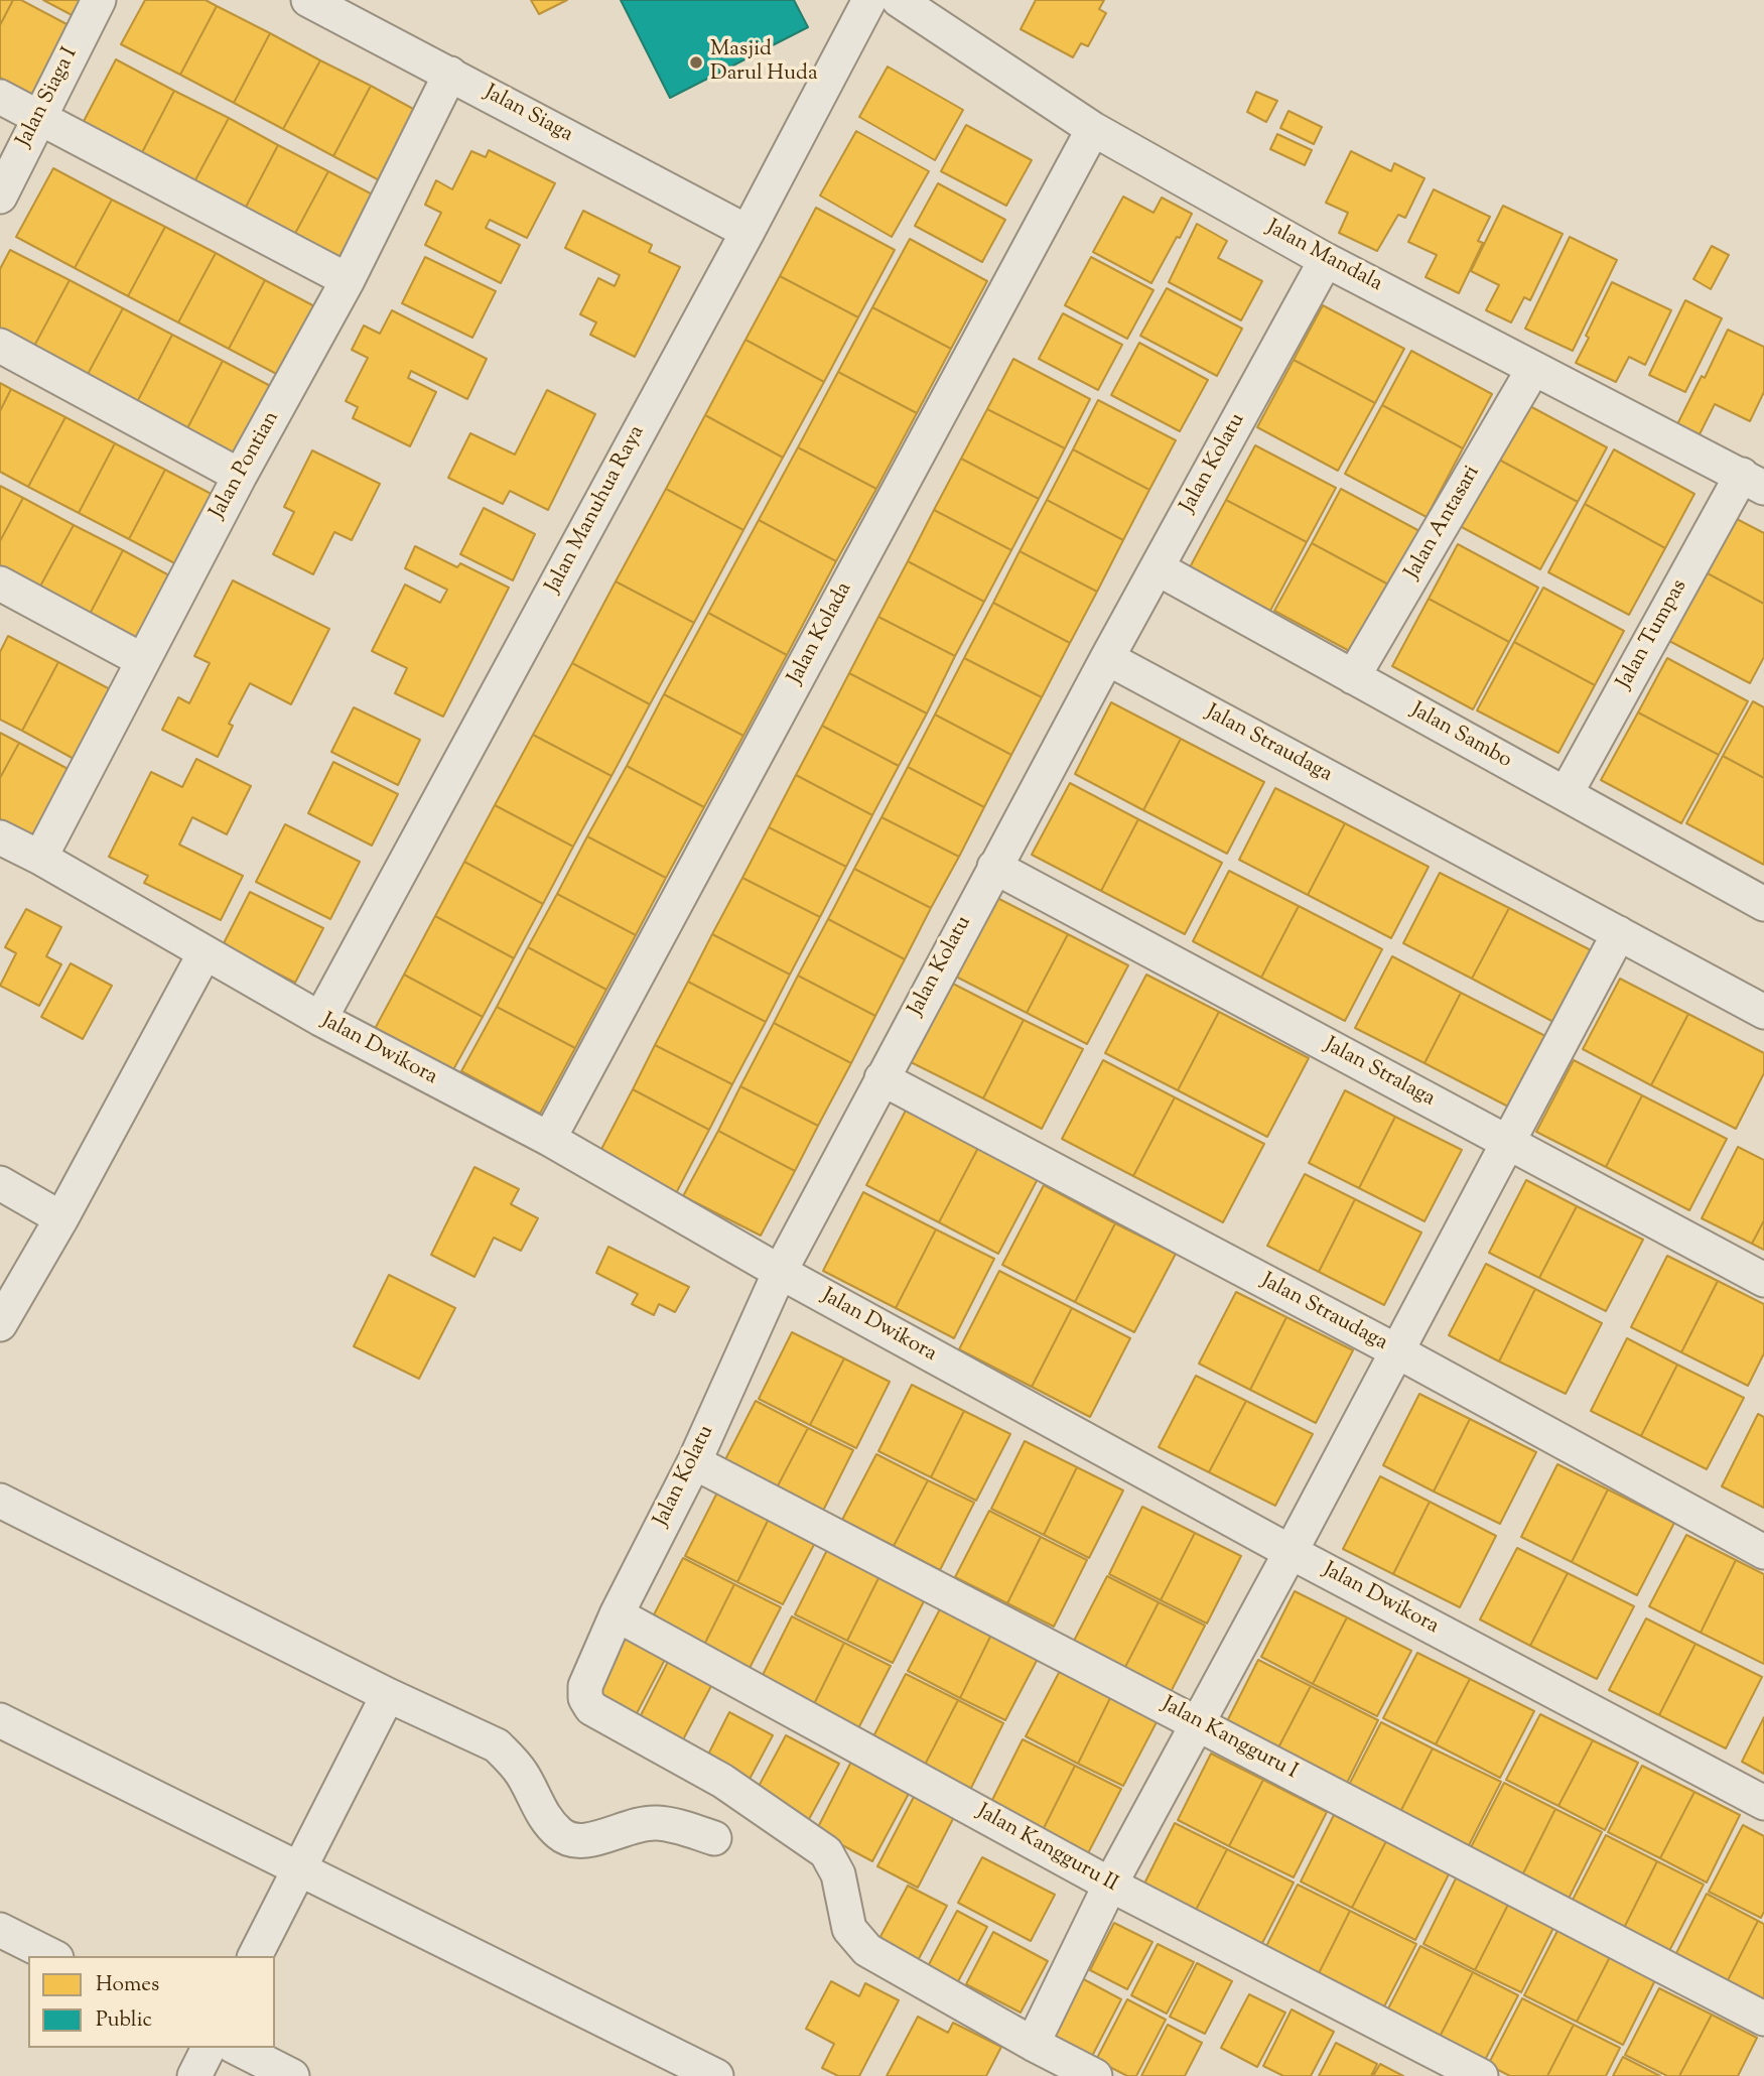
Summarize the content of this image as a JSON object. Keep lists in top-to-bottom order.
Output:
{
  "streets": {
    "street": [
      "Jalan Siaga I",
      "Jalan Siaga",
      "Jalan Mandala",
      "Jalan Kolatu",
      "Jalan Pontian",
      "Jalan Manuhua Raya",
      "Jalan Antasari",
      "Jalan Kolada",
      "Jalan Tumpas",
      "Jalan Sambo",
      "Jalan Straudaga",
      "Jalan Dwikora",
      "Jalan Stralaga",
      "Jalan Kangguru I",
      "Jalan Kangguru II"
    ]
  },
  "crossings": [
    ["Jalan Siaga", "Jalan Pontian"],
    ["Jalan Siaga", "Jalan Manuhua Raya"],
    ["Jalan Mandala", "Jalan Kolatu"],
    ["Jalan Mandala", "Jalan Antasari"],
    ["Jalan Mandala", "Jalan Kolada"],
    ["Jalan Mandala", "Jalan Tumpas"],
    ["Jalan Kolatu", "Jalan Sambo"],
    ["Jalan Kolatu", "Jalan Straudaga"],
    ["Jalan Kolatu", "Jalan Dwikora"],
    ["Jalan Kolatu", "Jalan Stralaga"],
    ["Jalan Kolatu", "Jalan Kangguru I"],
    ["Jalan Kolatu", "Jalan Kangguru II"],
    ["Jalan Pontian", "Jalan Dwikora"],
    ["Jalan Manuhua Raya", "Jalan Dwikora"],
    ["Jalan Antasari", "Jalan Sambo"],
    ["Jalan Kolada", "Jalan Dwikora"],
    ["Jalan Tumpas", "Jalan Sambo"]
  ],
  "places": ["Masjid Darul Huda"],
  "legend": ["Homes", "Public"]
}
